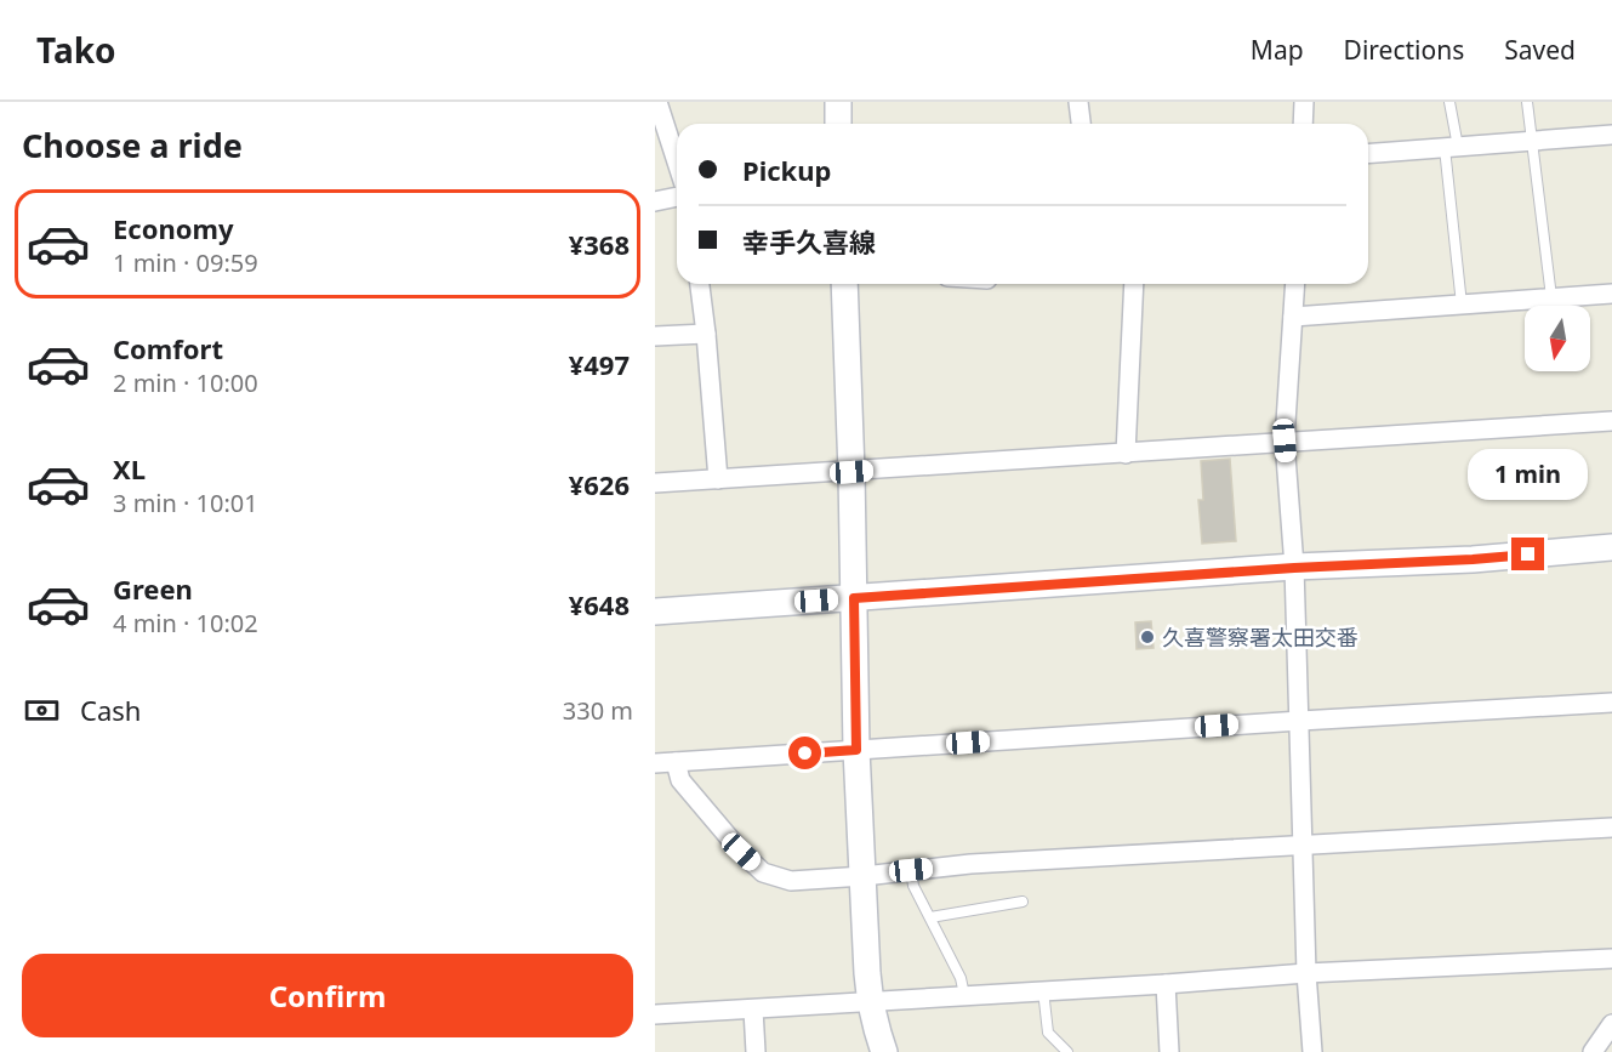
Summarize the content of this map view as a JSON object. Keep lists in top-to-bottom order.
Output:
{
  "places": ["久喜警察署太田交番"],
  "north": "bottom",
  "page": {
    "header": "Tako",
    "nav": ["Map", "Directions", "Saved"],
    "heading": "Choose a ride",
    "banner": ["Pickup", "幸手久喜線"],
    "list": [
      {
        "name": "Economy",
        "note": "1 min · 09:59",
        "value": "¥368"
      },
      {
        "name": "Comfort",
        "note": "2 min · 10:00",
        "value": "¥497"
      },
      {
        "name": "XL",
        "note": "3 min · 10:01",
        "value": "¥626"
      },
      {
        "name": "Green",
        "note": "4 min · 10:02",
        "value": "¥648"
      }
    ],
    "bubble": "1 min",
    "pay": ["Cash", "330 m"],
    "buttons": "Confirm"
  }
}
